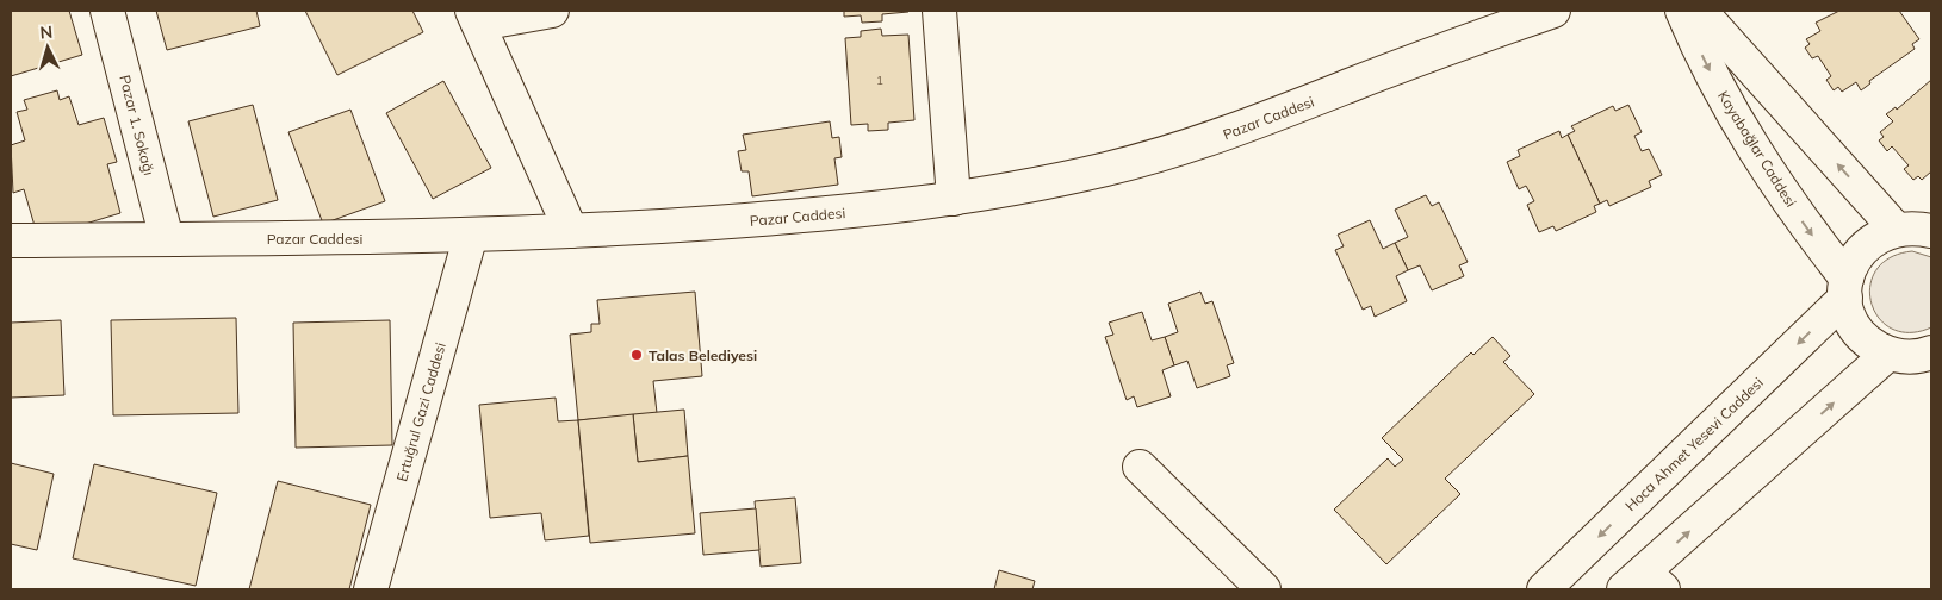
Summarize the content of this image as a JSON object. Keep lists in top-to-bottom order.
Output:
{
  "streets": {
    "street": [
      "Pazar Caddesi",
      "Pazar 1. Sokağı",
      "Kayabağlar Caddesi",
      "Ertuğrul Gazi Caddesi",
      "Hoca Ahmet Yesevi Caddesi"
    ]
  },
  "crossings": [
    ["Pazar Caddesi", "Pazar 1. Sokağı"],
    ["Pazar Caddesi", "Ertuğrul Gazi Caddesi"],
    ["Kayabağlar Caddesi", "Hoca Ahmet Yesevi Caddesi"]
  ],
  "places": ["Talas Belediyesi"],
  "house_numbers": ["1"],
  "north": "top"
}
